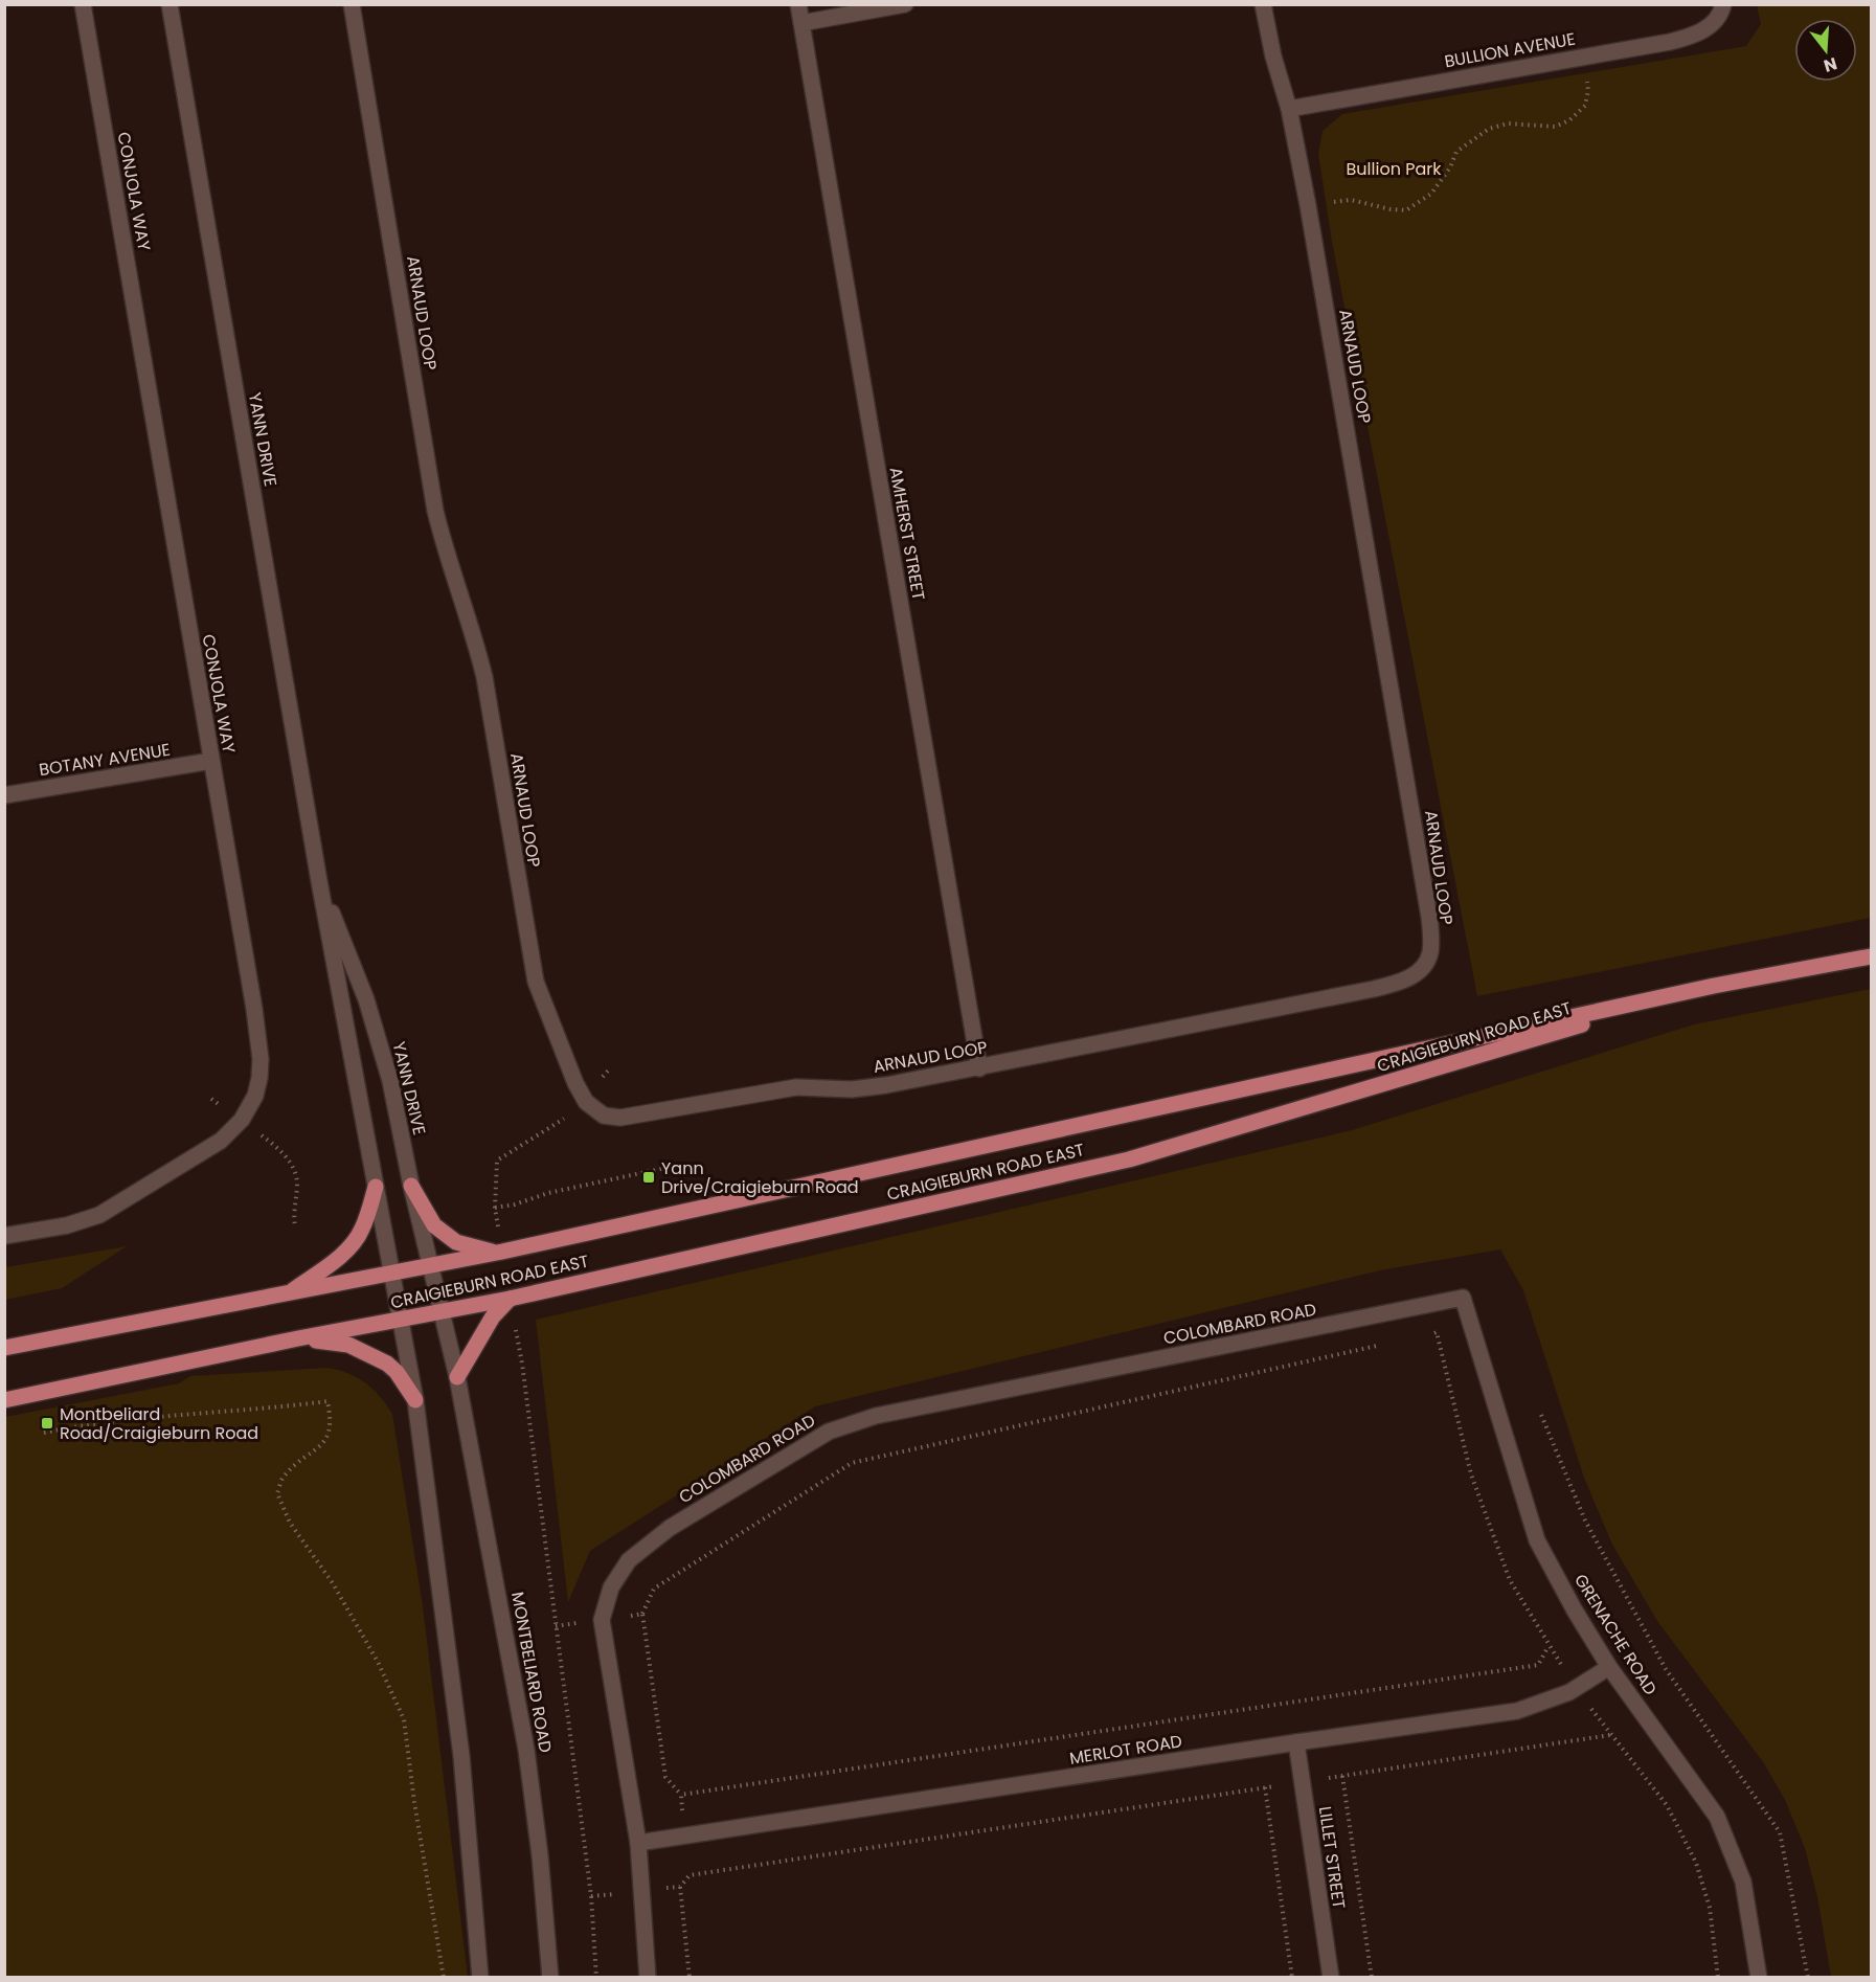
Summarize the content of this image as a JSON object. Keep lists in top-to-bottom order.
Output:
{
  "streets": {
    "main road": ["CRAIGIEBURN ROAD EAST"],
    "street": [
      "BULLION AVENUE",
      "CONJOLA WAY",
      "ARNAUD LOOP",
      "YANN DRIVE",
      "AMHERST STREET",
      "BOTANY AVENUE",
      "COLOMBARD ROAD",
      "GRENACHE ROAD",
      "MONTBELIARD ROAD",
      "MERLOT ROAD",
      "LILLET STREET"
    ]
  },
  "crossings": [
    ["BULLION AVENUE", "ARNAUD LOOP"],
    ["CONJOLA WAY", "BOTANY AVENUE"],
    ["ARNAUD LOOP", "AMHERST STREET"],
    ["YANN DRIVE", "CRAIGIEBURN ROAD EAST"],
    ["YANN DRIVE", "MONTBELIARD ROAD"],
    ["CRAIGIEBURN ROAD EAST", "MONTBELIARD ROAD"],
    ["COLOMBARD ROAD", "GRENACHE ROAD"],
    ["COLOMBARD ROAD", "MERLOT ROAD"],
    ["GRENACHE ROAD", "MERLOT ROAD"],
    ["MERLOT ROAD", "LILLET STREET"]
  ],
  "parks": ["Bullion Park"],
  "places": {
    "transit": ["Yann Drive/Craigieburn Road", "Montbeliard Road/Craigieburn Road"]
  },
  "north": "bottom"
}
